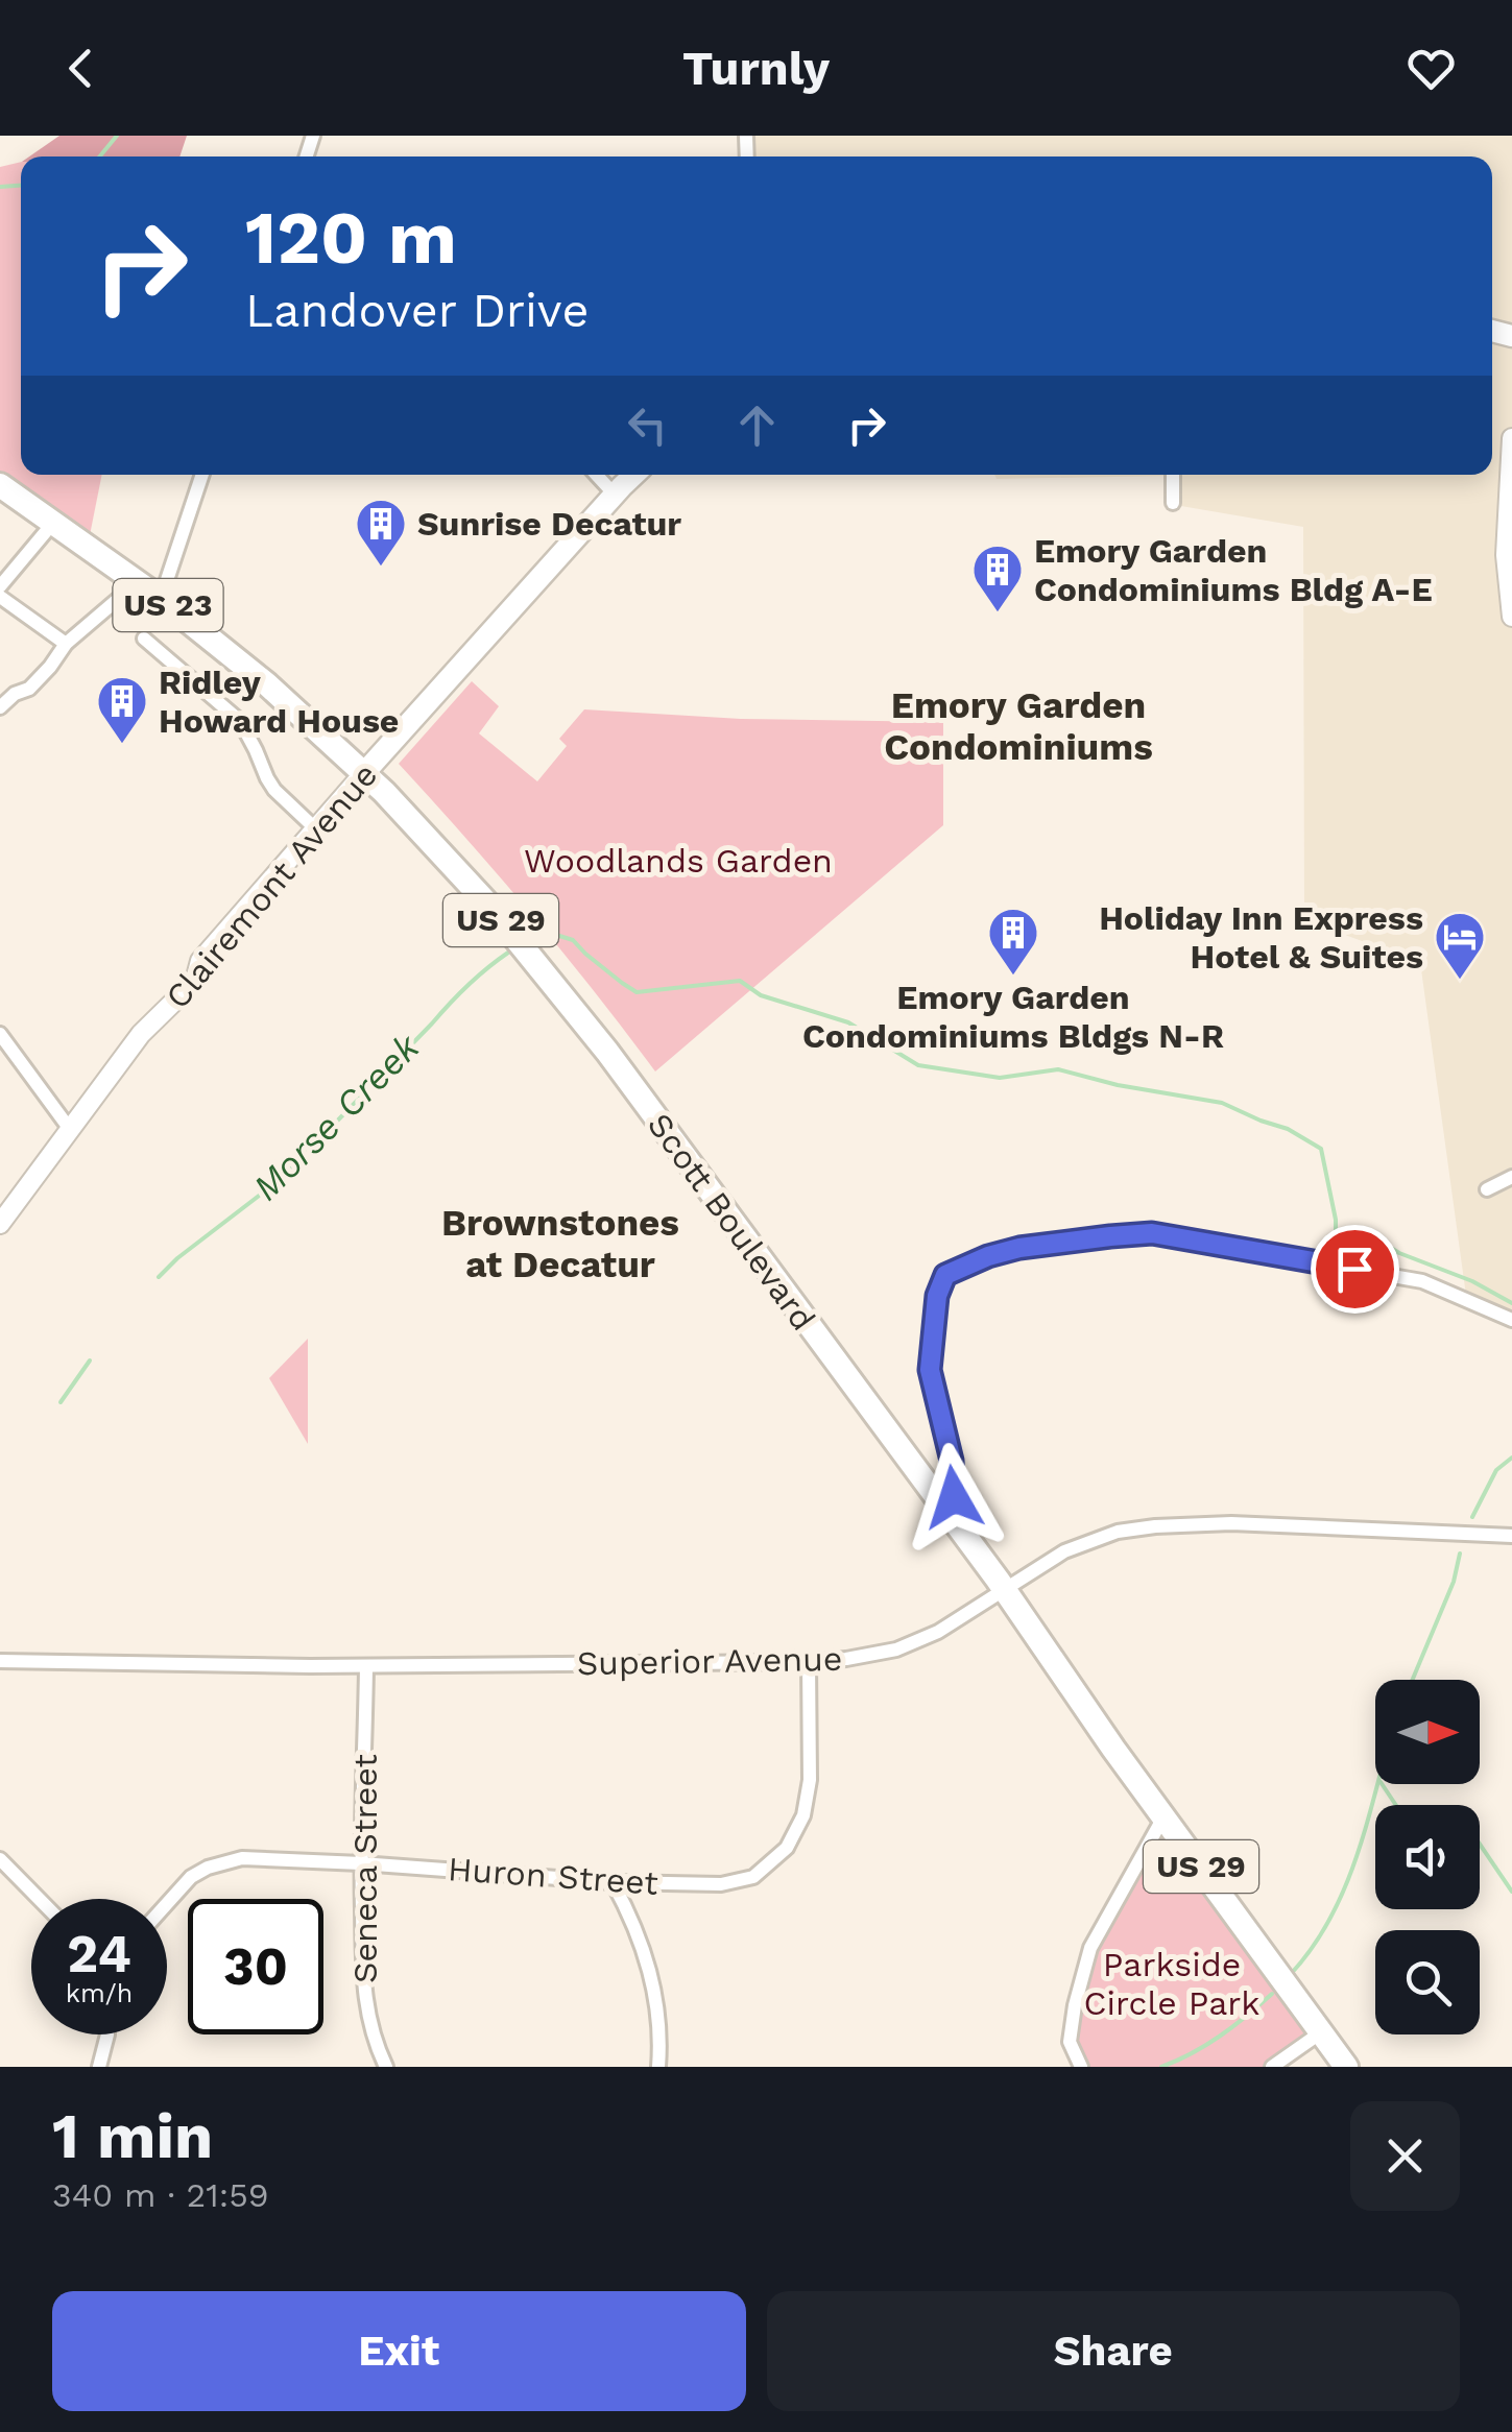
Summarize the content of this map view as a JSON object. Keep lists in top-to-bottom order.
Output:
{
  "streets": {
    "highway": ["US 23", "US 29", "Scott Boulevard"],
    "main road": ["Clairemont Avenue"],
    "street": ["Superior Avenue", "Seneca Street", "Huron Street"]
  },
  "crossings": [
    ["Clairemont Avenue", "Scott Boulevard"],
    ["Scott Boulevard", "Superior Avenue"],
    ["Superior Avenue", "Seneca Street"],
    ["Superior Avenue", "Huron Street"],
    ["Seneca Street", "Huron Street"]
  ],
  "districts": ["Emory Garden Condominiums", "Brownstones at Decatur"],
  "water": ["Morse Creek"],
  "parks": ["Woodlands Garden", "Parkside Circle Park"],
  "places": {
    "building": [
      "Sunrise Decatur",
      "Emory Garden Condominiums Bldg A-E",
      "Ridley Howard House",
      "Emory Garden Condominiums Bldgs N-R"
    ],
    "hotel": ["Holiday Inn Express Hotel & Suites"]
  },
  "north": "right",
  "page": {
    "header": "Turnly",
    "turn": ["120 m", "Landover Drive"],
    "speed": "24 km/h",
    "limit": "30",
    "heading": ["1 min", "340 m · 21:59"],
    "buttons": ["Exit", "Share"]
  }
}
